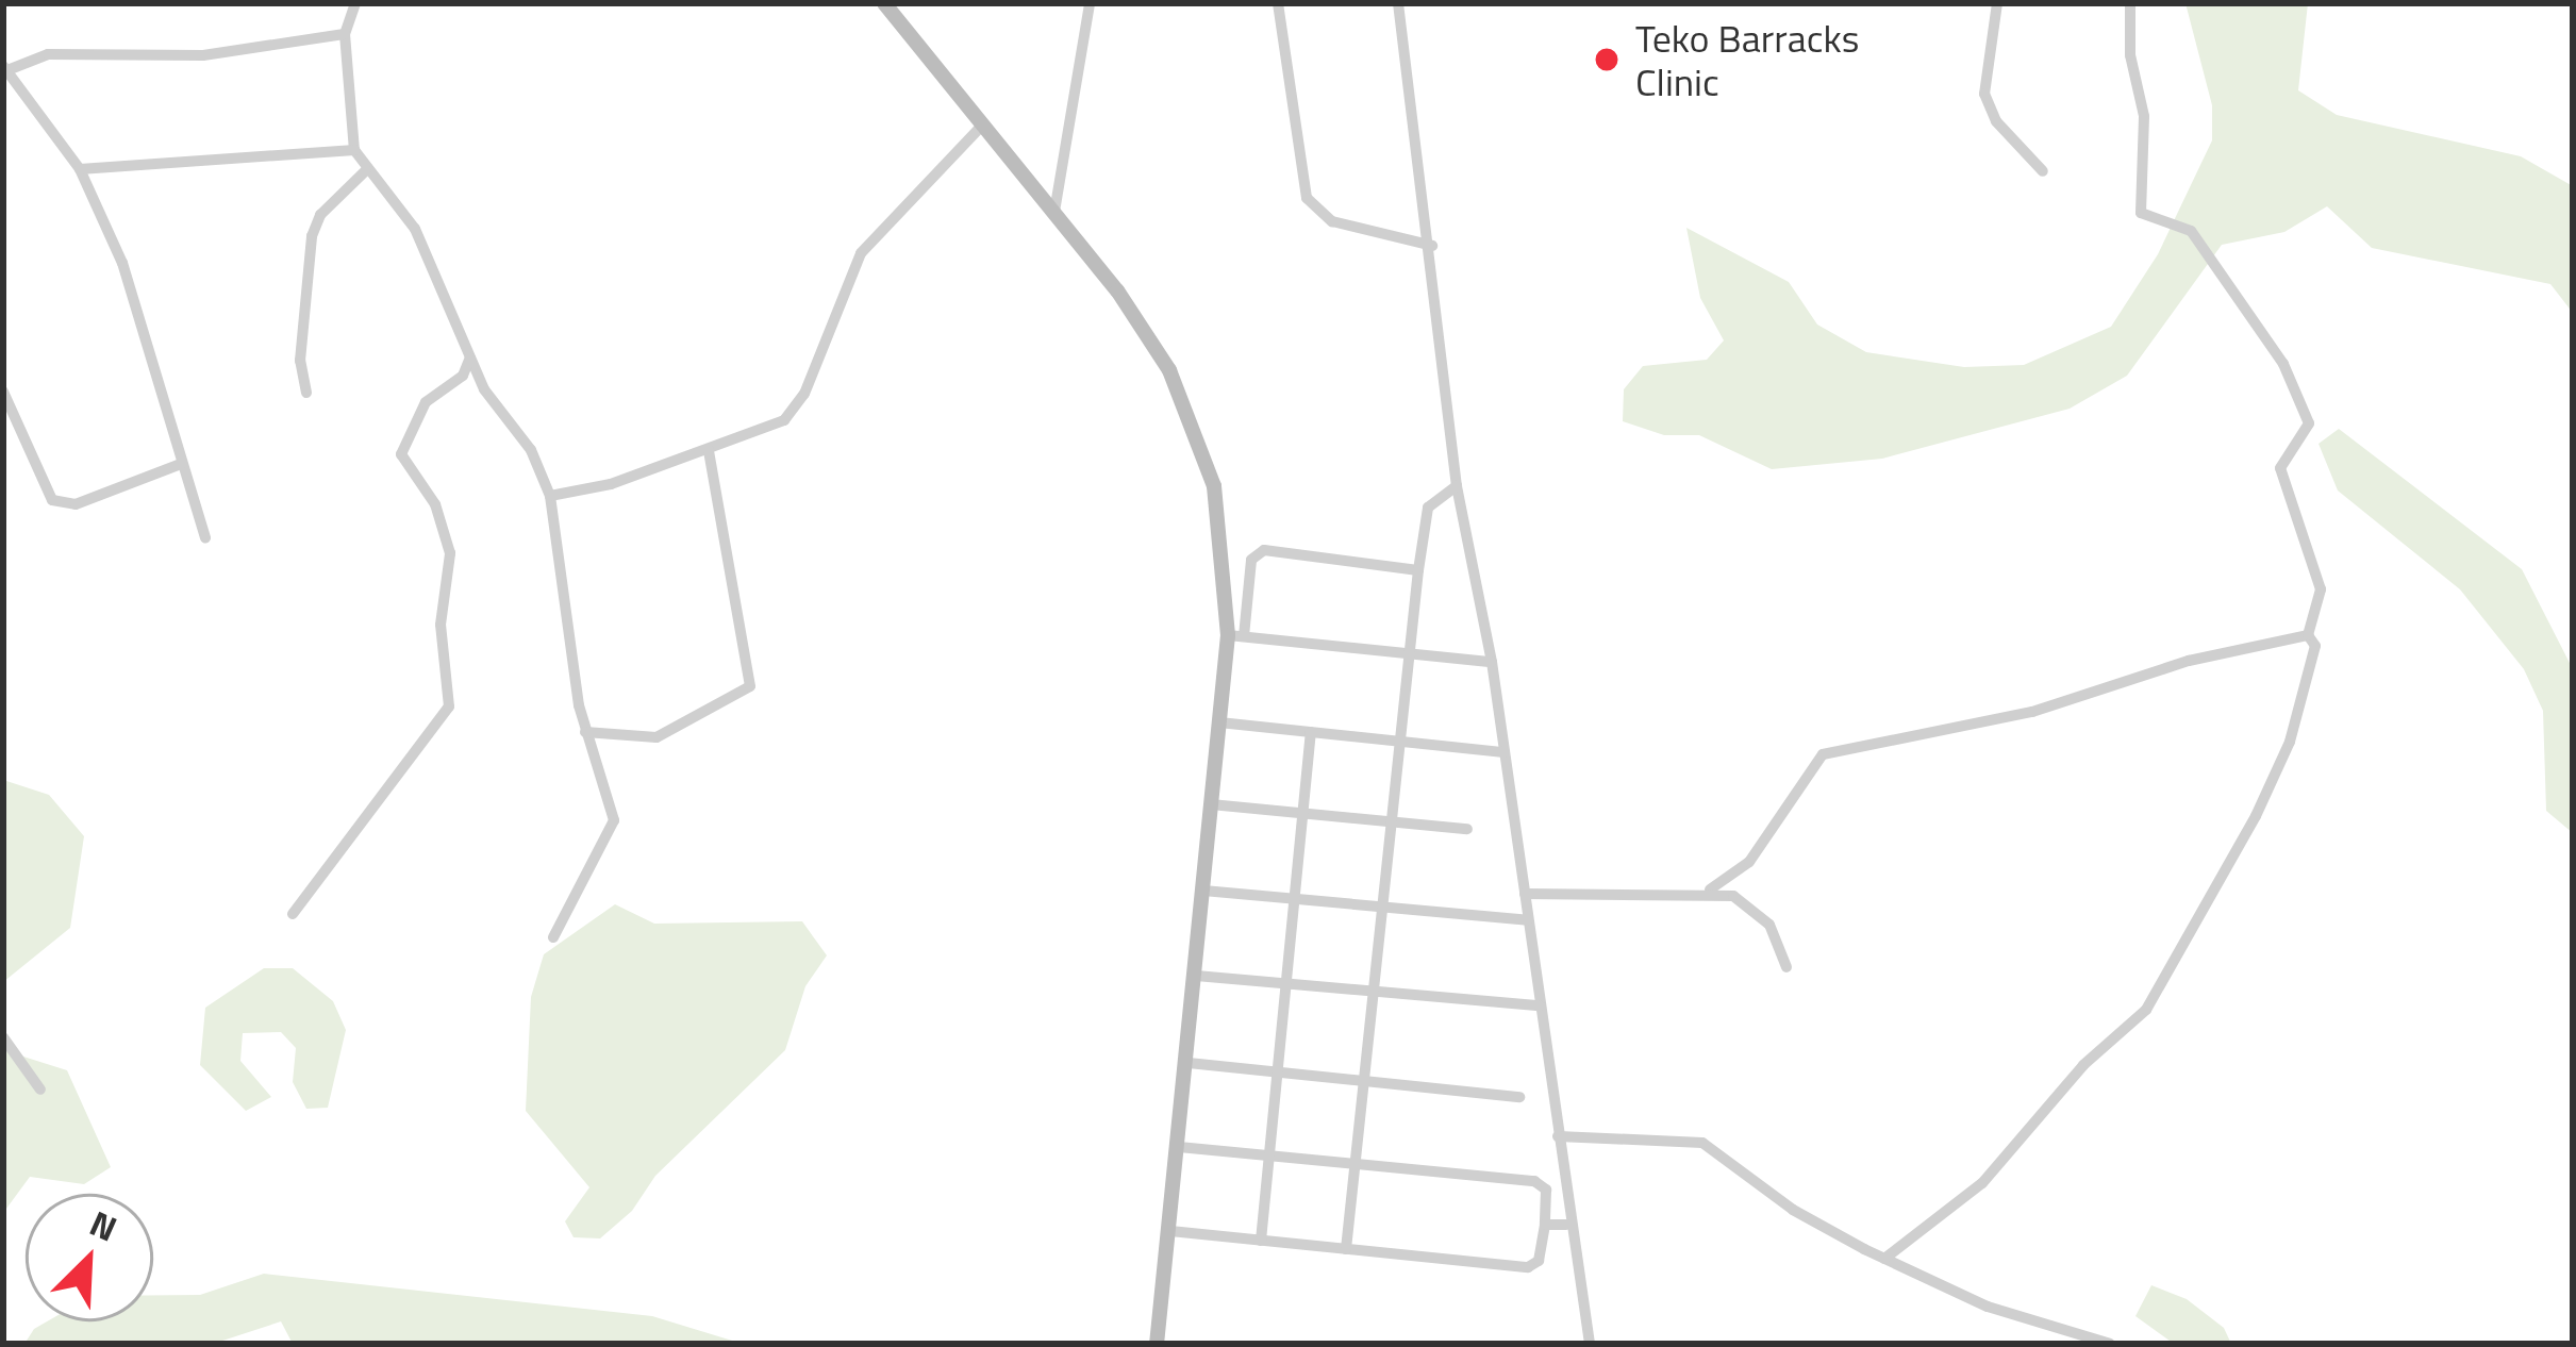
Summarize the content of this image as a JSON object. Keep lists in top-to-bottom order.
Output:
{
  "places": ["Teko Barracks Clinic"],
  "north": "top right"
}
